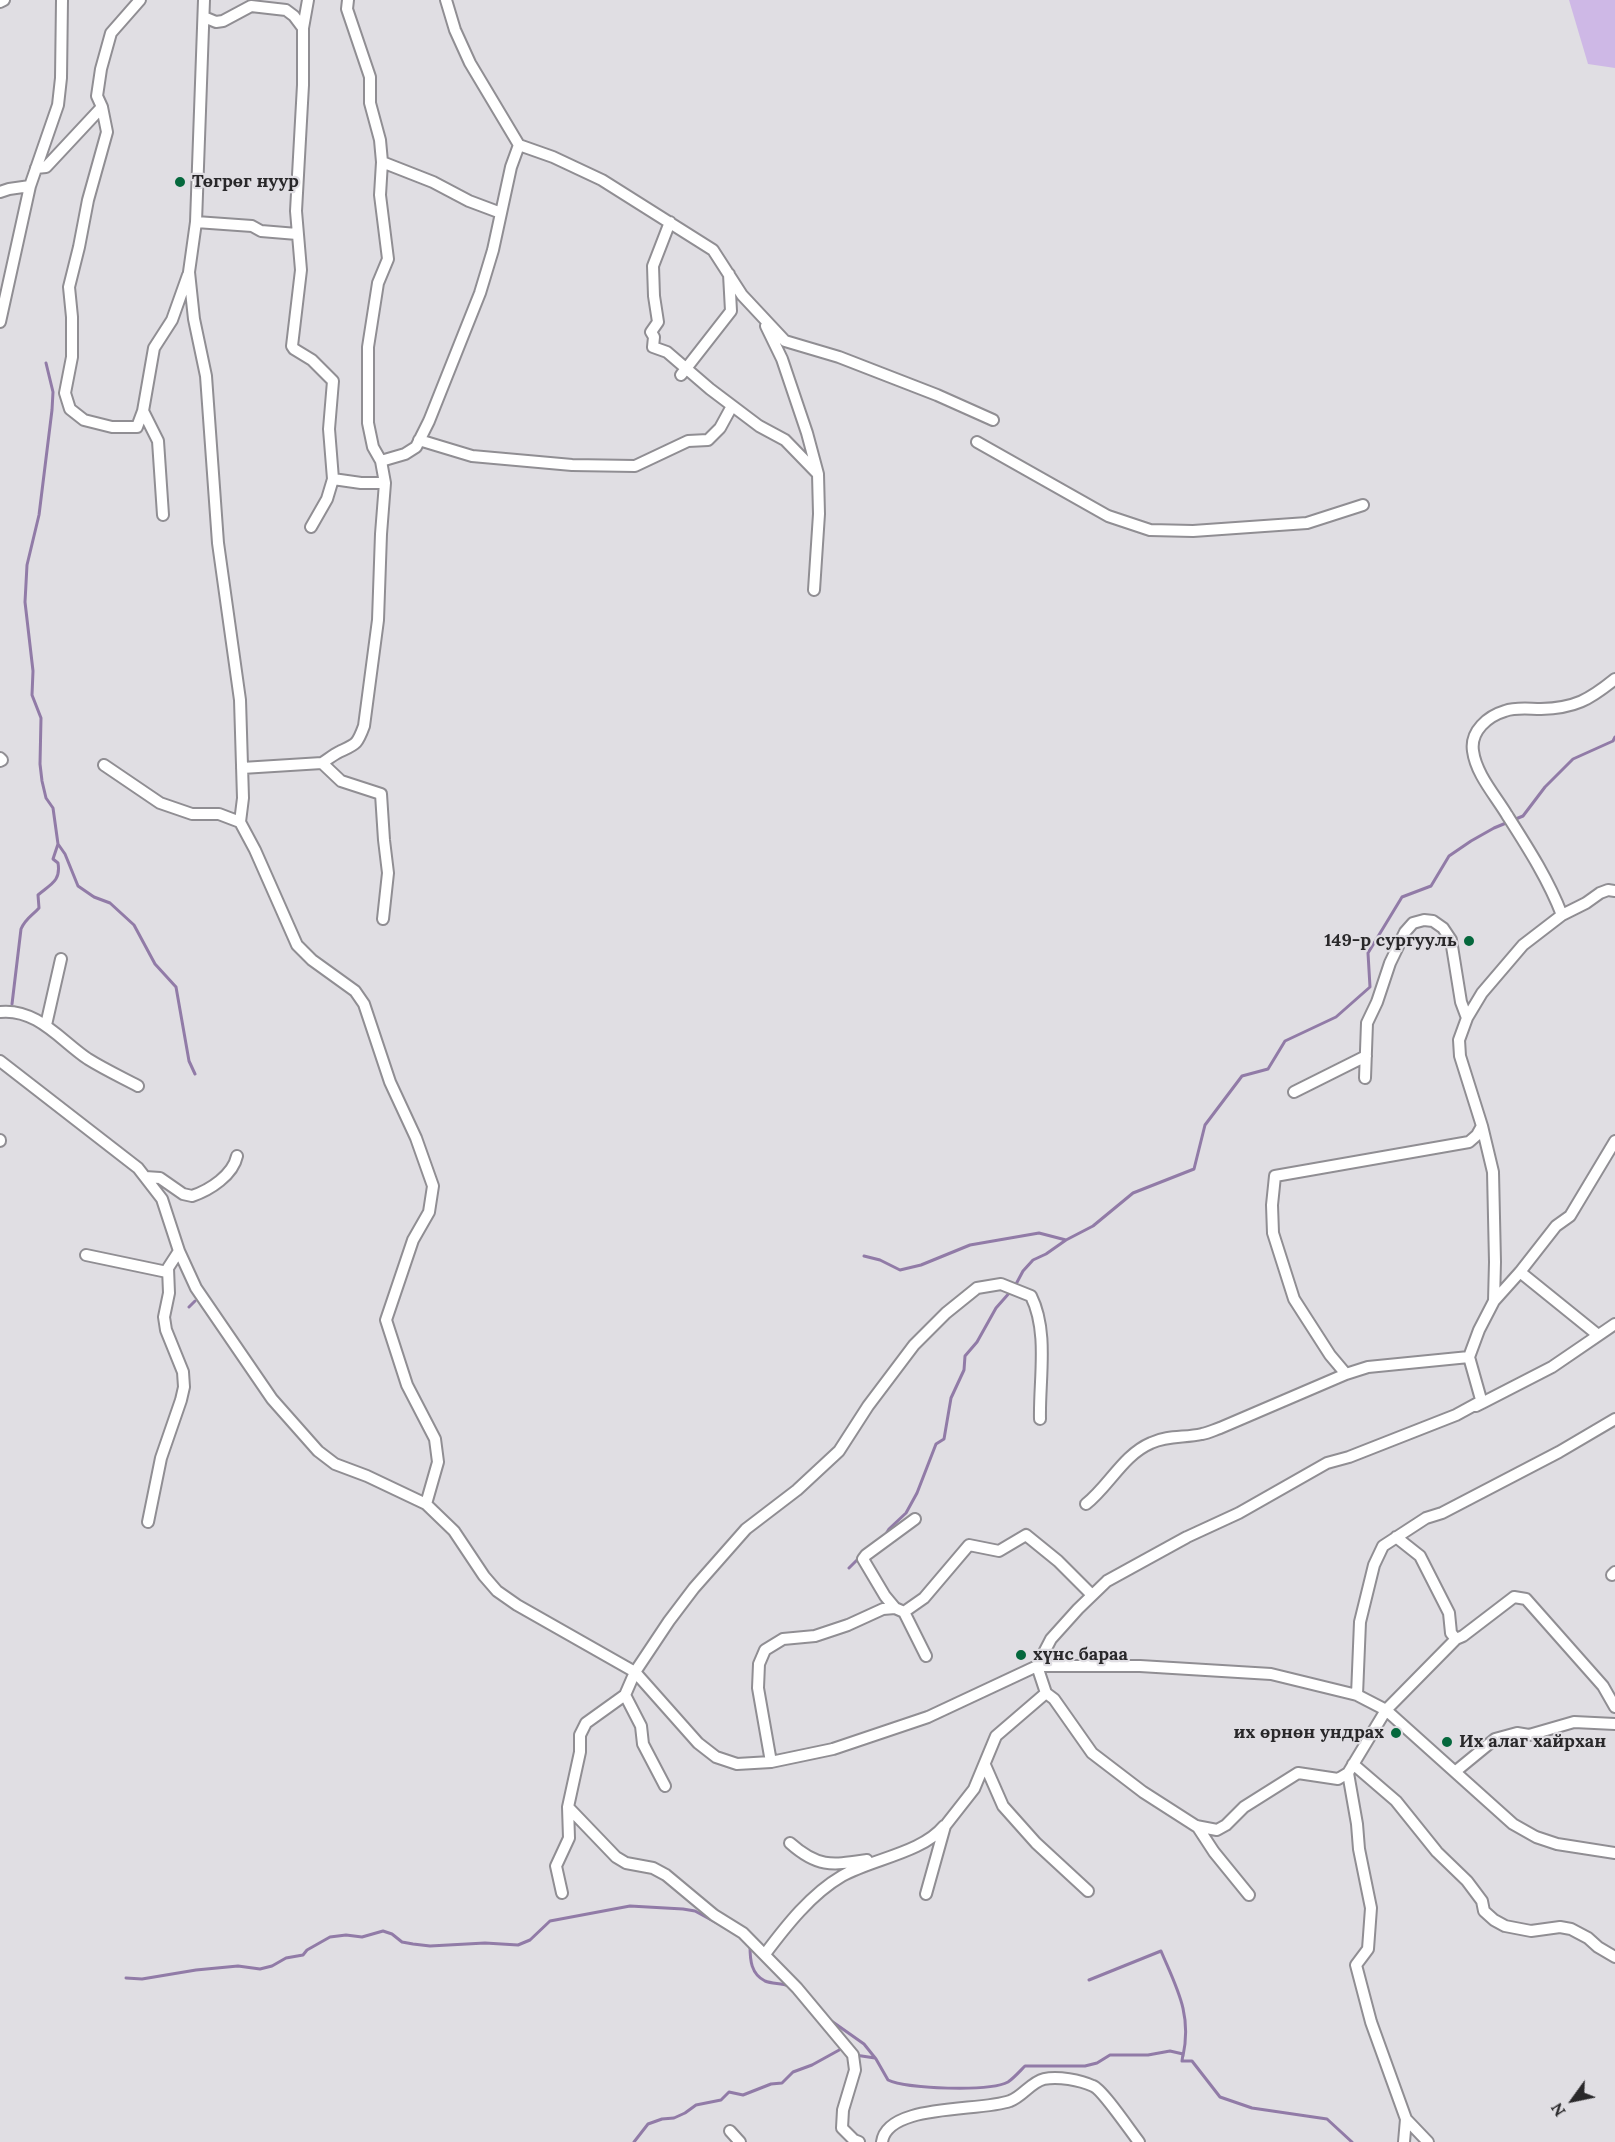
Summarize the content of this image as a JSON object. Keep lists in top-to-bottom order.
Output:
{
  "places": [
    "Төгрөг нуур",
    "149-р сургууль",
    "хүнс бараа",
    "их өрнөн ундрах",
    "Их алаг хайрхан"
  ],
  "north": "bottom left"
}
